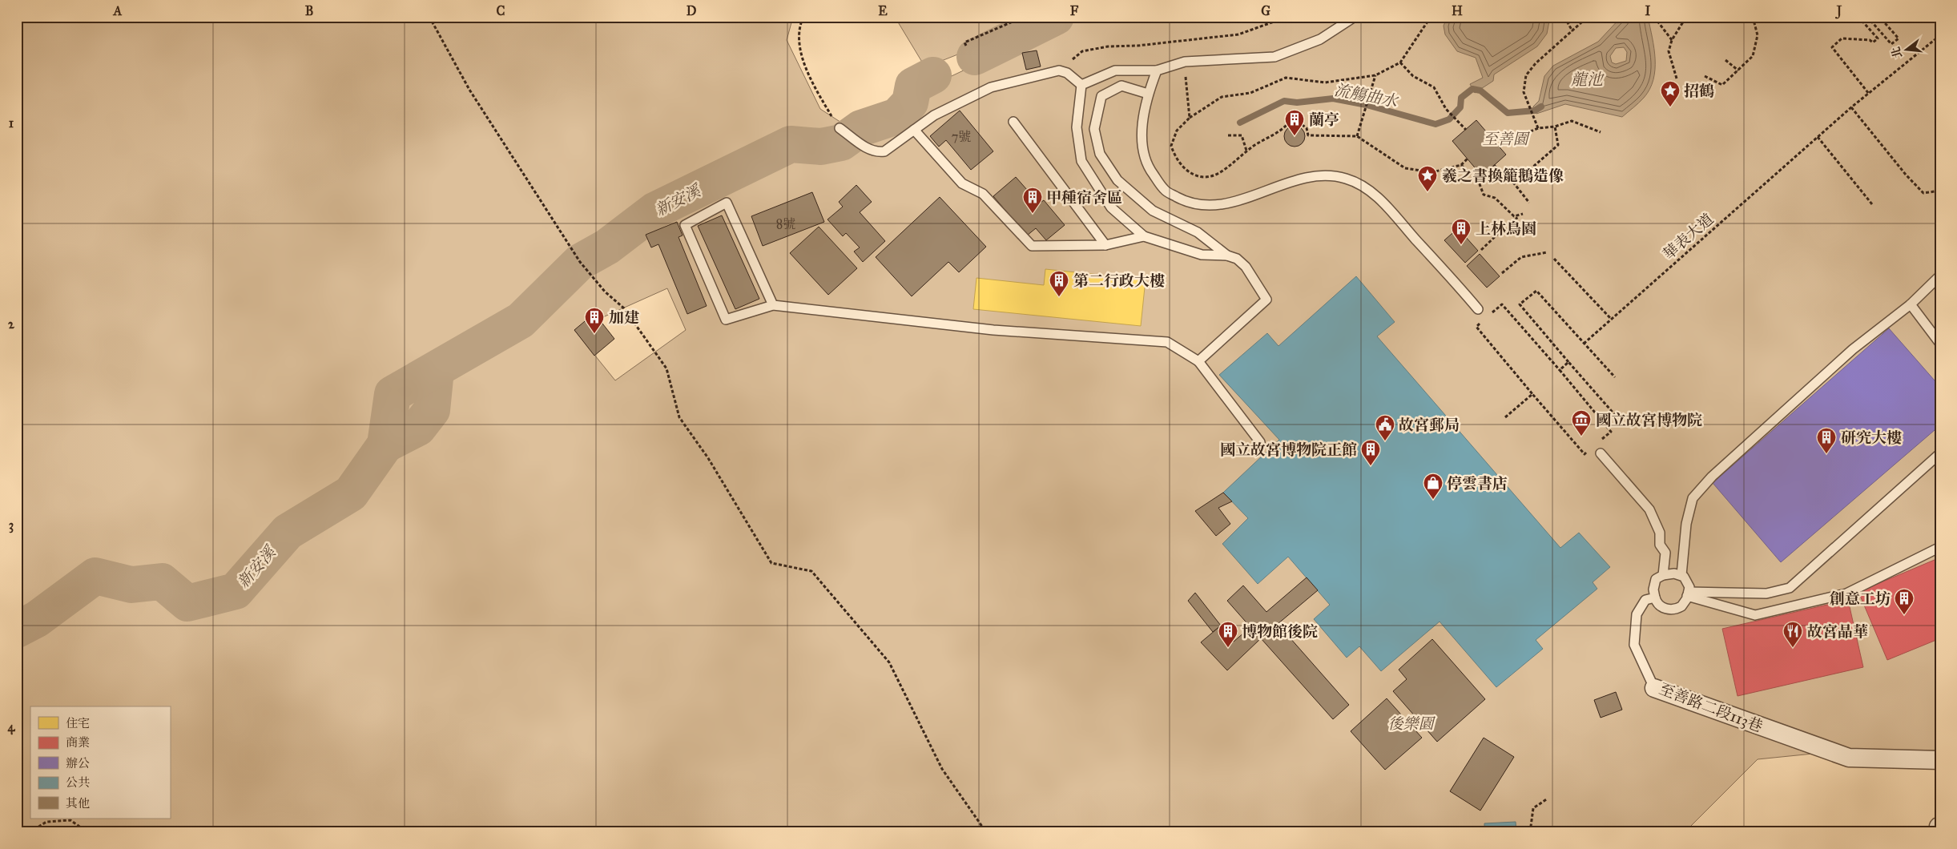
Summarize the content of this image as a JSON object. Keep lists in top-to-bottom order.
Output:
{
  "streets": {
    "street": ["至善路二段113巷"],
    "path": ["華表大道"]
  },
  "water": ["龍池", "流觴曲水", "新安溪"],
  "parks": ["至善園", "後樂園"],
  "places": {
    "place": ["招鶴", "羲之書換籠鵝造像"],
    "building": [
      "蘭亭",
      "甲種宿舍區",
      "上林鳥園",
      "第二行政大樓",
      "加建",
      "研究大樓",
      "國立故宮博物院正館",
      "創意工坊",
      "博物館後院"
    ],
    "museum": ["國立故宮博物院"],
    "public building": ["故宮郵局"],
    "shop": ["停雲書店"],
    "restaurant": ["故宮晶華"]
  },
  "house_numbers": ["7號", "8號"],
  "legend": [
    "住宅",
    "商業",
    "辦公",
    "公共",
    "其他"
  ],
  "north": "left",
  "grid": {
    "columns": [
      "A",
      "B",
      "C",
      "D",
      "E",
      "F",
      "G",
      "H",
      "I",
      "J"
    ],
    "rows": [
      "1",
      "2",
      "3",
      "4"
    ]
  }
}
